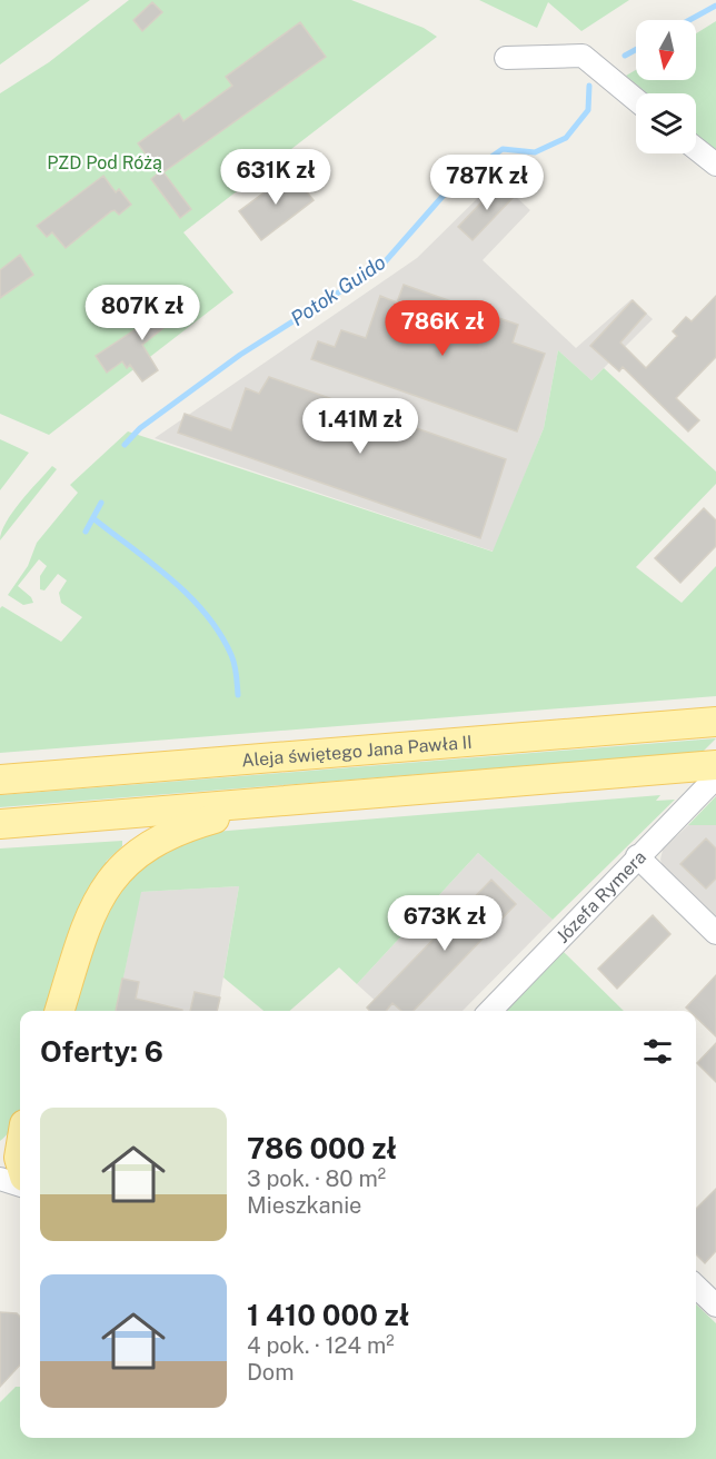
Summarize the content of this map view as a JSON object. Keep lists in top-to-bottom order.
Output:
{
  "streets": {
    "main road": ["Aleja świętego Jana Pawła II"],
    "street": ["Józefa Rymera"]
  },
  "water": ["Potok Guido"],
  "parks": ["PZD Pod Różą"],
  "north": "bottom",
  "page": {
    "price": [
      "631K zł",
      "787K zł",
      "807K zł",
      "786K zł",
      "1.41M zł",
      "673K zł"
    ],
    "heading": "Oferty: 6",
    "list": [
      {
        "name": "786 000 zł",
        "note": "3 pok. · 80 m² · Mieszkanie"
      },
      {
        "name": "1 410 000 zł",
        "note": "4 pok. · 124 m² · Dom"
      }
    ]
  }
}
